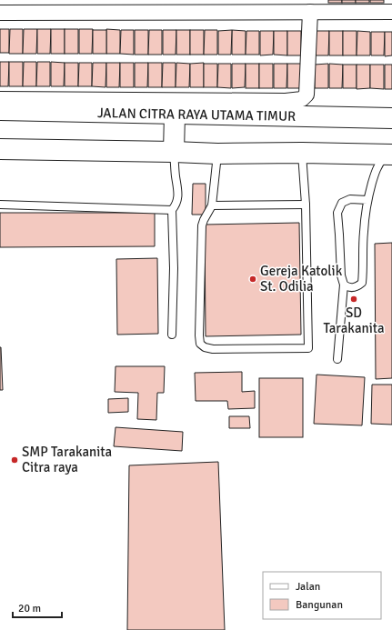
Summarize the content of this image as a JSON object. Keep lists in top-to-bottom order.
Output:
{
  "streets": {
    "main road": ["JALAN CITRA RAYA UTAMA TIMUR"]
  },
  "places": ["Gereja Katolik St. Odilia", "SD Tarakanita", "SMP Tarakanita Citra raya"],
  "legend": ["Jalan", "Bangunan"],
  "scale_bar": "20 m"
}
